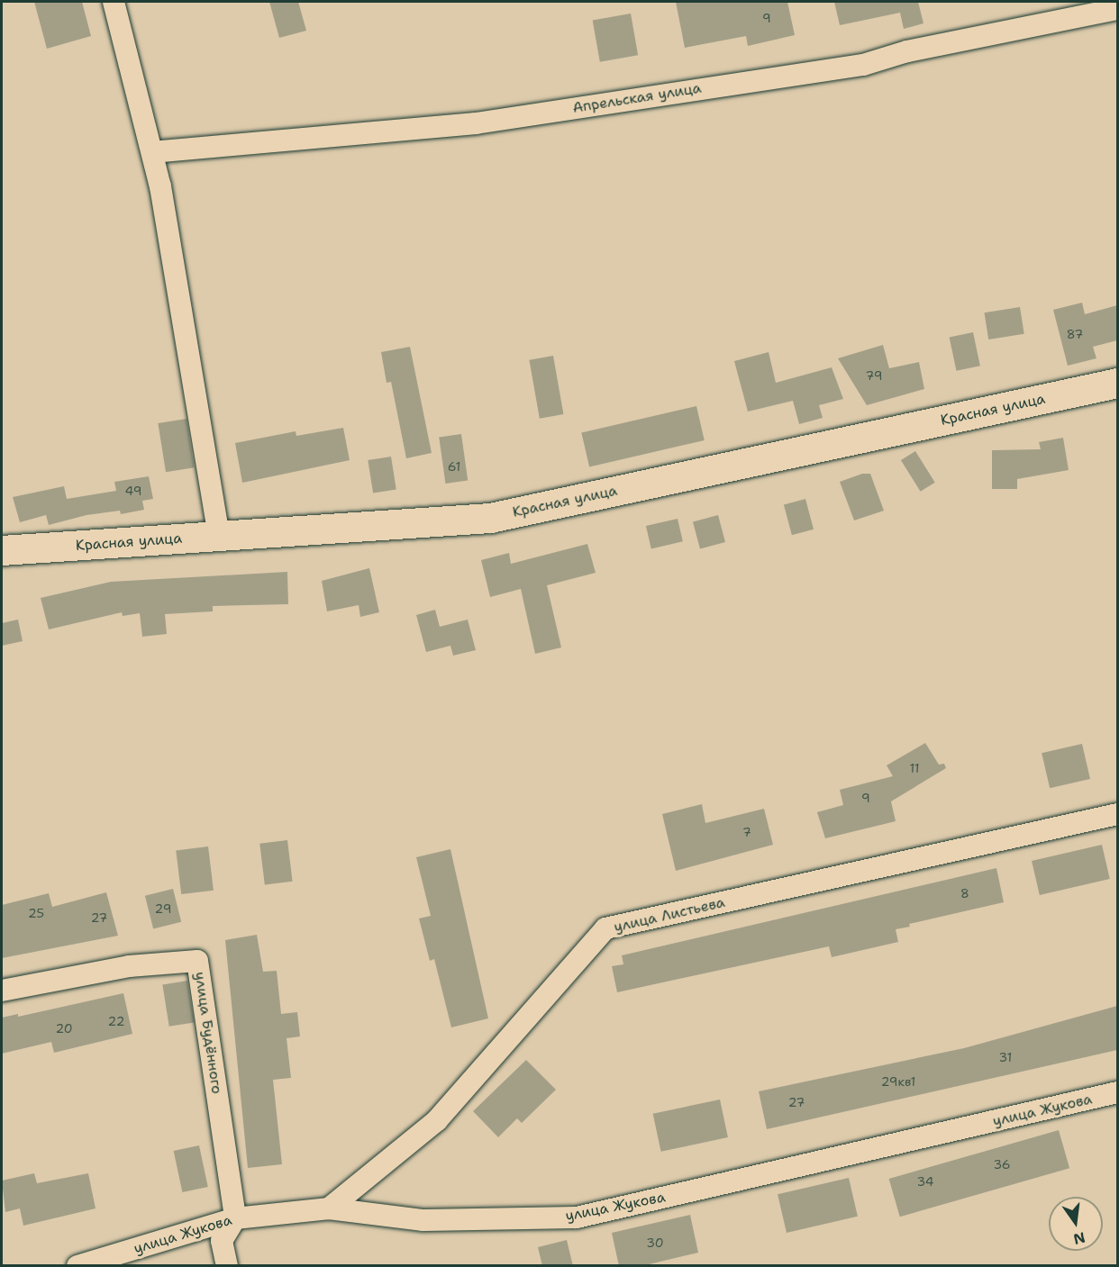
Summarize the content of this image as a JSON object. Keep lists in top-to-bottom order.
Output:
{
  "streets": {
    "main road": ["Красная улица"],
    "street": [
      "Апрельская улица",
      "улица Листьева",
      "улица Будённого",
      "улица Жукова"
    ]
  },
  "crossings": [
    ["улица Листьева", "улица Жукова"],
    ["улица Будённого", "улица Жукова"]
  ],
  "house_numbers": [
    "9",
    "87",
    "79",
    "61",
    "49",
    "11",
    "9",
    "7",
    "8",
    "29",
    "25",
    "27",
    "22",
    "20",
    "31",
    "29кв1",
    "27",
    "36",
    "34",
    "30"
  ],
  "north": "bottom"
}
